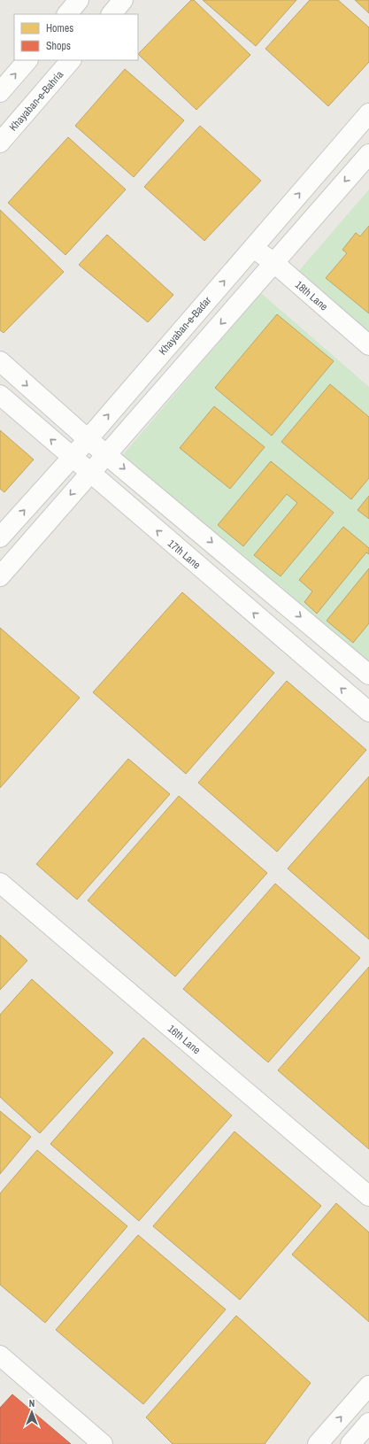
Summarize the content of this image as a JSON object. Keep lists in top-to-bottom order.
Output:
{
  "streets": {
    "street": [
      "Khayaban-e-Bahria",
      "18th Lane",
      "Khayaban-e-Badar",
      "17th Lane",
      "16th Lane"
    ]
  },
  "crossings": [
    ["18th Lane", "Khayaban-e-Badar"],
    ["Khayaban-e-Badar", "17th Lane"]
  ],
  "legend": ["Homes", "Shops"],
  "north": "top"
}
